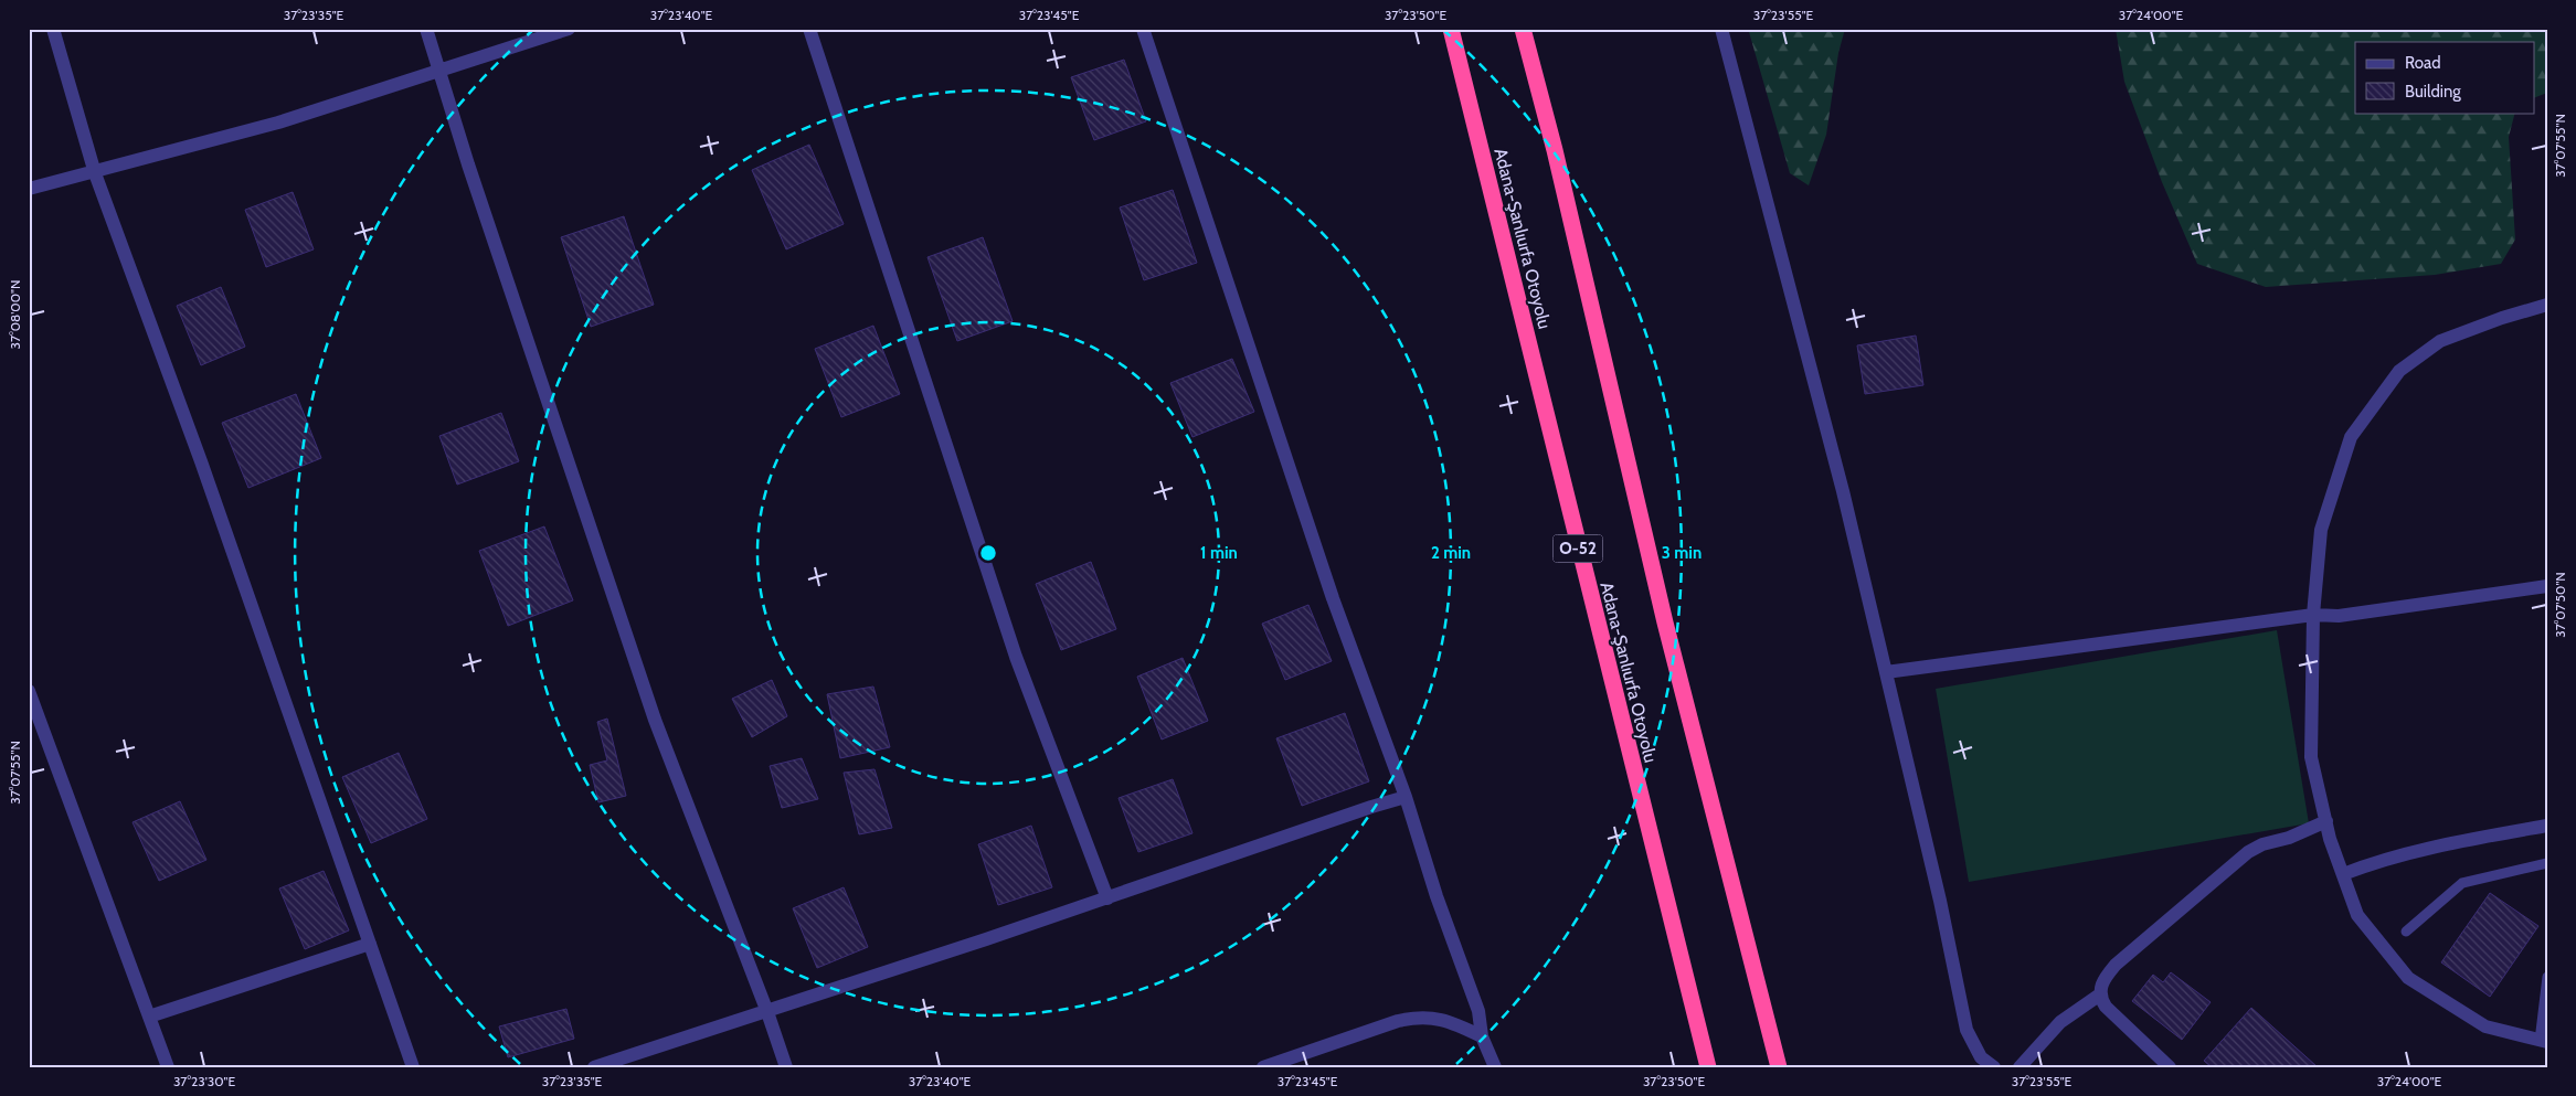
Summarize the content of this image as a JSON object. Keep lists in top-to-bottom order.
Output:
{
  "streets": {
    "highway": ["Adana-Şanlıurfa Otoyolu", "O-52"]
  },
  "legend": ["Road", "Building"],
  "coordinates": [
    "37°23'35\"E",
    "37°23'40\"E",
    "37°23'45\"E",
    "37°23'50\"E",
    "37°23'55\"E",
    "37°24'00\"E",
    "37°07'55\"N",
    "37°08'00\"N",
    "37°07'50\"N",
    "37°23'30\"E"
  ],
  "rings": ["1 min", "2 min", "3 min"]
}
